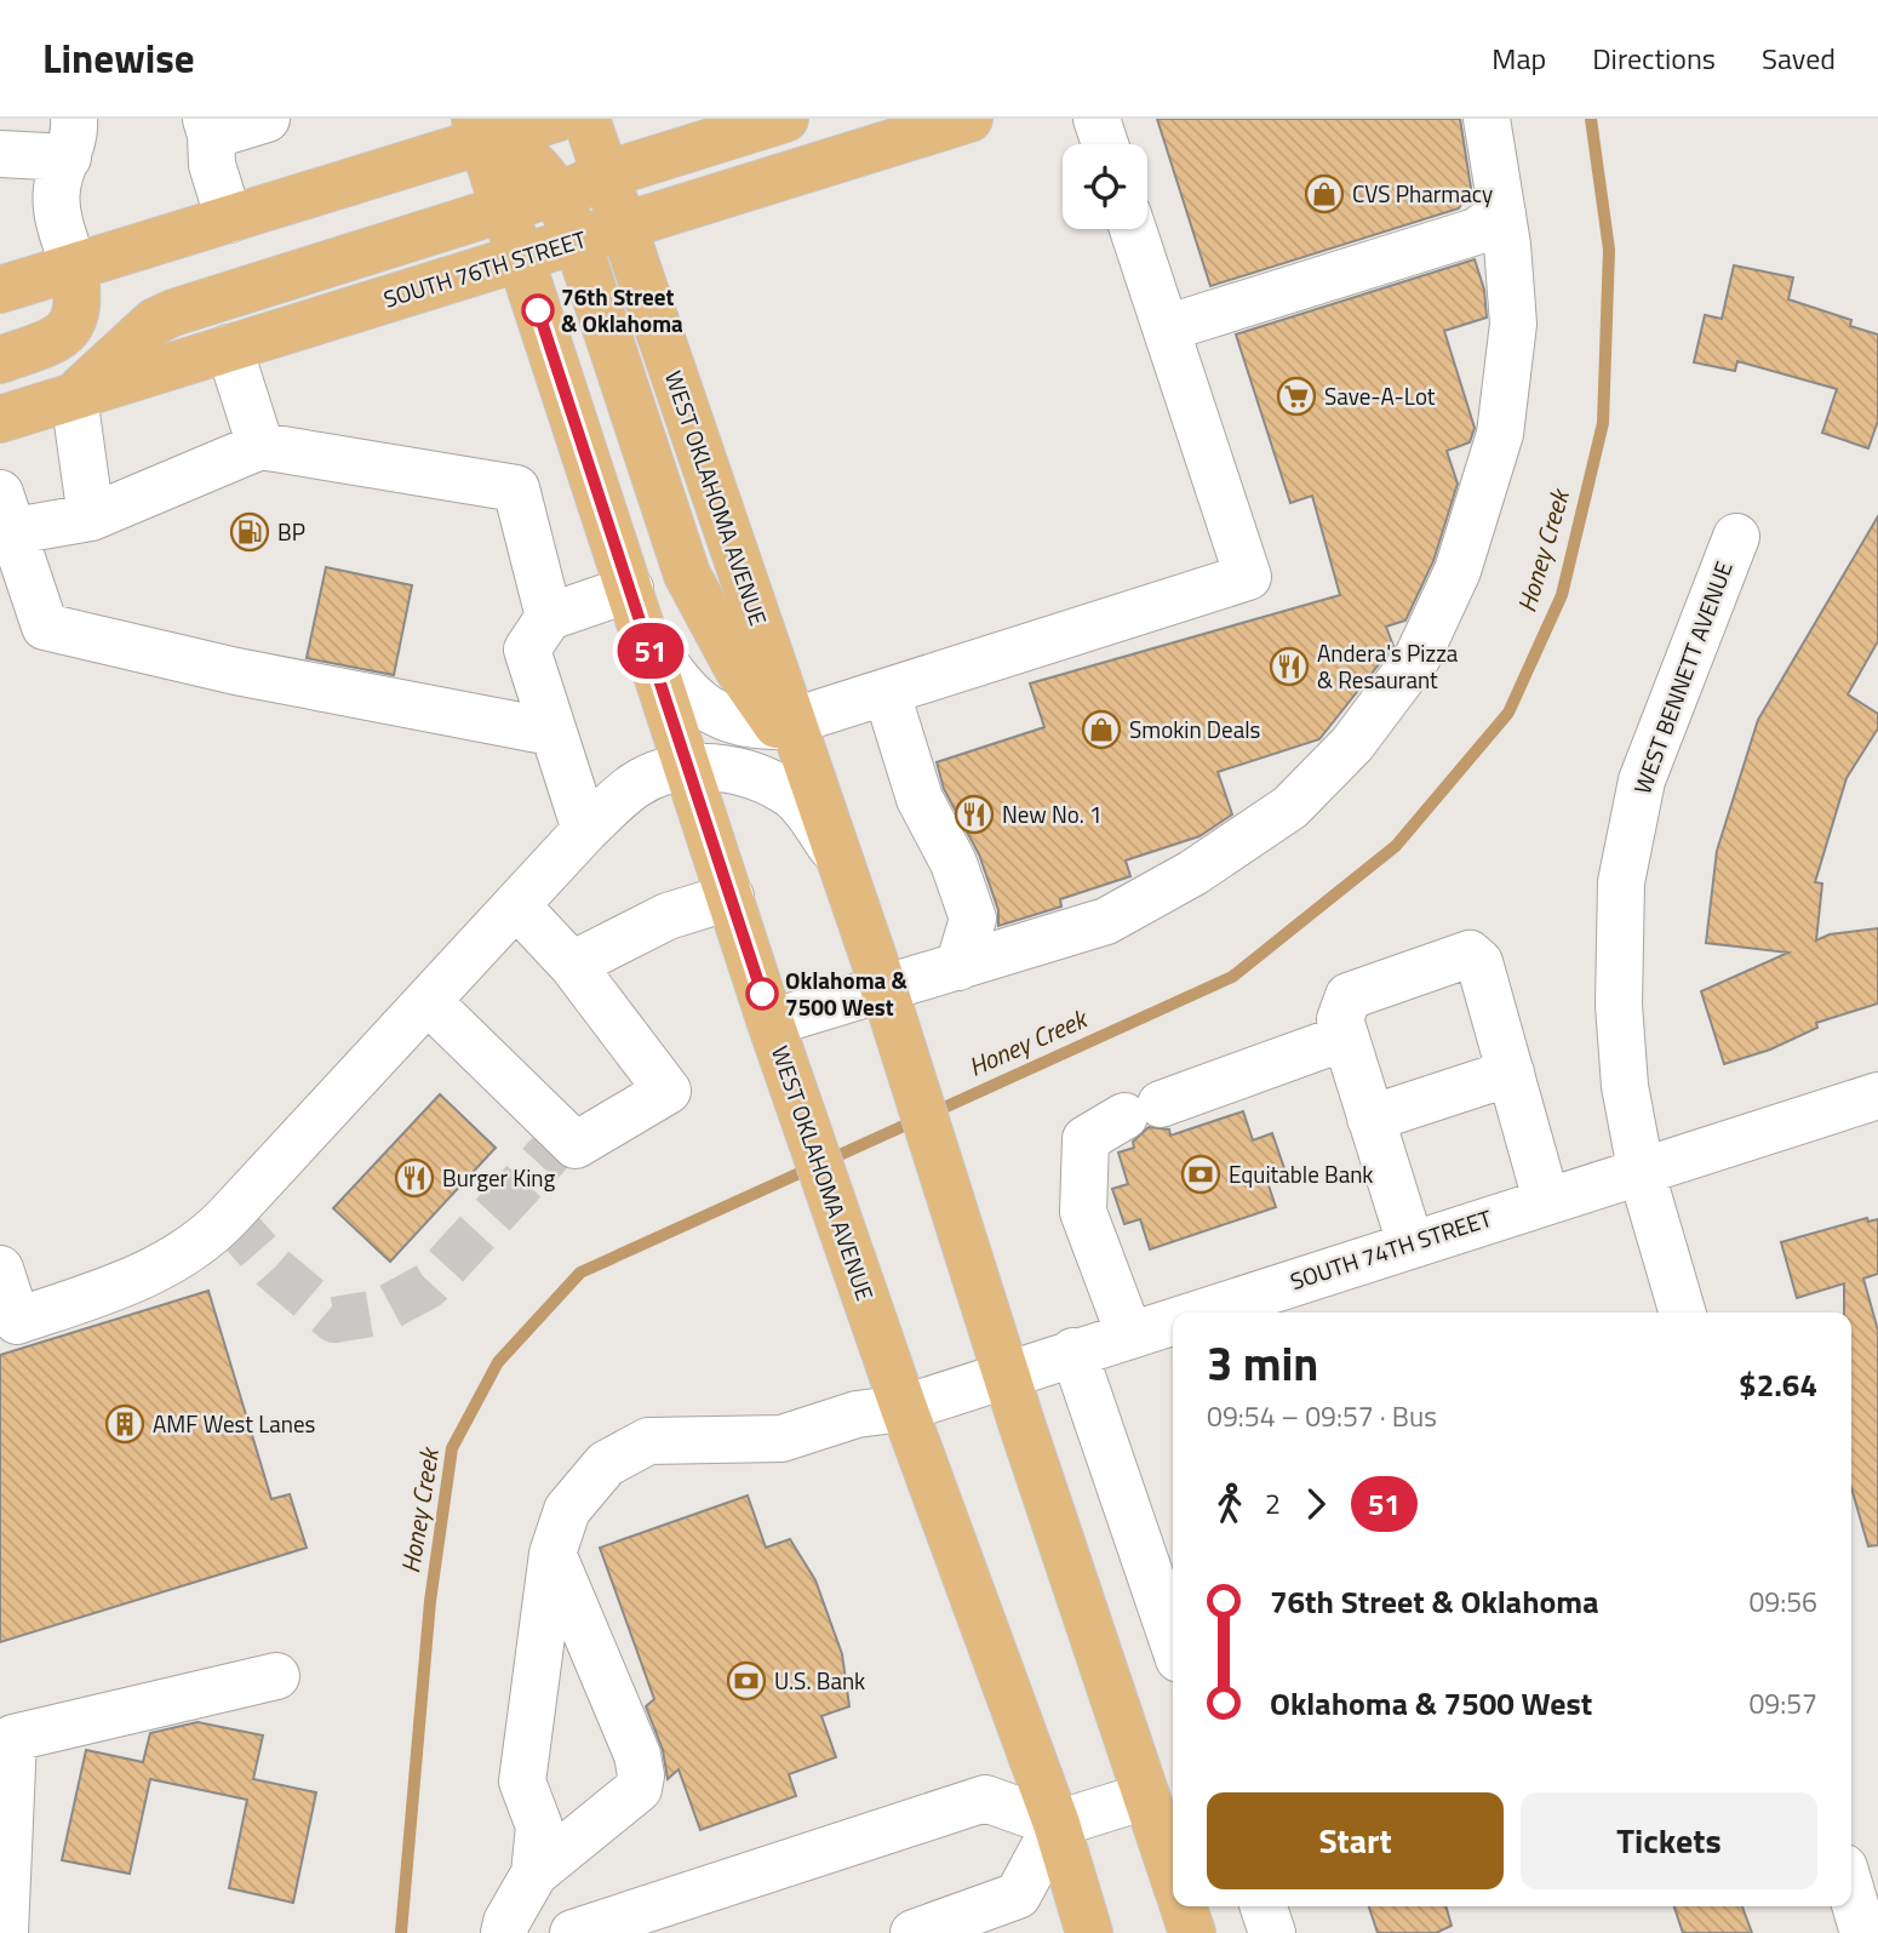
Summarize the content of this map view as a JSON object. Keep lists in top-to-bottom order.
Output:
{
  "streets": {
    "main road": ["SOUTH 76TH STREET", "WEST OKLAHOMA AVENUE"],
    "street": ["WEST BENNETT AVENUE", "SOUTH 74TH STREET"]
  },
  "crossings": [
    ["SOUTH 76TH STREET", "WEST OKLAHOMA AVENUE"],
    ["WEST OKLAHOMA AVENUE", "SOUTH 74TH STREET"],
    ["WEST BENNETT AVENUE", "SOUTH 74TH STREET"]
  ],
  "water": ["Honey Creek"],
  "places": {
    "shop": ["CVS Pharmacy", "Smokin Deals"],
    "other": ["76th Street & Oklahoma", "Oklahoma & 7500 West"],
    "supermarket": ["Save-A-Lot"],
    "fuel station": ["BP"],
    "restaurant": ["Andera's Pizza & Resaurant", "New No. 1", "Burger King"],
    "bank": ["Equitable Bank", "U.S. Bank"],
    "building": ["AMF West Lanes"]
  },
  "lines": ["bus line 51"],
  "page": {
    "header": "Linewise",
    "nav": ["Map", "Directions", "Saved"],
    "on_map": "51",
    "heading": ["3 min", "09:54 – 09:57 · Bus", "$2.64"],
    "legs": ["2", "51"],
    "list": [
      {
        "name": "76th Street & Oklahoma",
        "value": "09:56"
      },
      {
        "name": "Oklahoma & 7500 West",
        "value": "09:57"
      }
    ],
    "buttons": ["Start", "Tickets"]
  }
}
